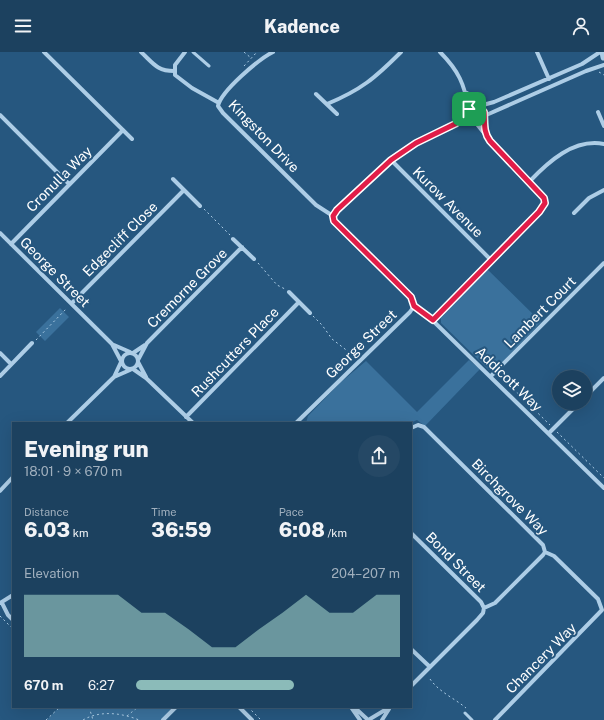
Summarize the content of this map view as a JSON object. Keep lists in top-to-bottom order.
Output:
{
  "streets": {
    "street": [
      "Kingston Drive",
      "Cronulla Way",
      "Kurow Avenue",
      "Edgecliff Close",
      "George Street",
      "Cremorne Grove",
      "Lambert Court",
      "Rushcutters Place",
      "Addicott Way",
      "Birchgrove Way",
      "Bond Street",
      "Chancery Way"
    ]
  },
  "crossings": [
    ["Kingston Drive", "George Street"],
    ["Cronulla Way", "George Street"],
    ["Edgecliff Close", "George Street"],
    ["George Street", "Cremorne Grove"],
    ["George Street", "Addicott Way"],
    ["Lambert Court", "Addicott Way"],
    ["Birchgrove Way", "Bond Street"],
    ["Birchgrove Way", "Chancery Way"]
  ],
  "page": {
    "header": "Kadence",
    "heading": ["Evening run", "18:01 · 9 × 670 m"],
    "stats": [
      ["Distance", "6.03 km"],
      ["Time", "36:59"],
      ["Pace", "6:08 /km"]
    ],
    "chart": ["Elevation", "204–207 m"],
    "list": [
      {
        "name": "670 m",
        "note": "6:27"
      }
    ]
  }
}
